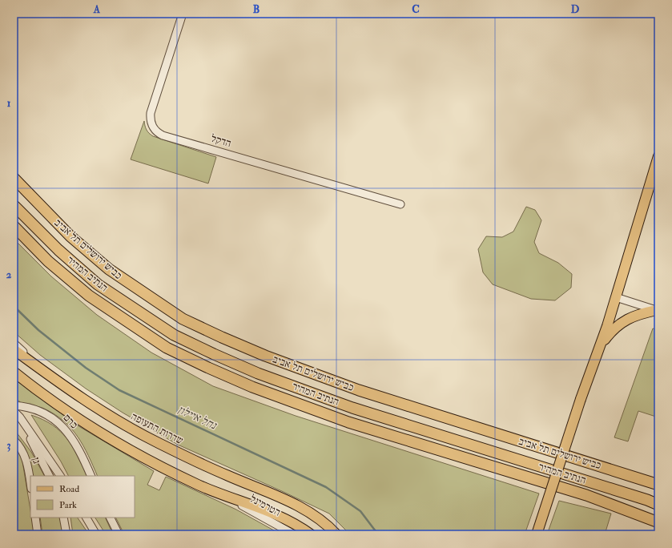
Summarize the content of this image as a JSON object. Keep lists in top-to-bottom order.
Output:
{
  "streets": {
    "highway": ["כביש ירושלים תל אביב", "הנתיב המהיר"],
    "main road": ["שדרות התעופה"],
    "street": [
      "הדקל",
      "כרם",
      "גן",
      "הטרמינל"
    ]
  },
  "water": ["נחל איילון"],
  "legend": ["Road", "Park"],
  "grid": {
    "columns": [
      "A",
      "B",
      "C",
      "D"
    ],
    "rows": ["1", "2", "3"]
  }
}
